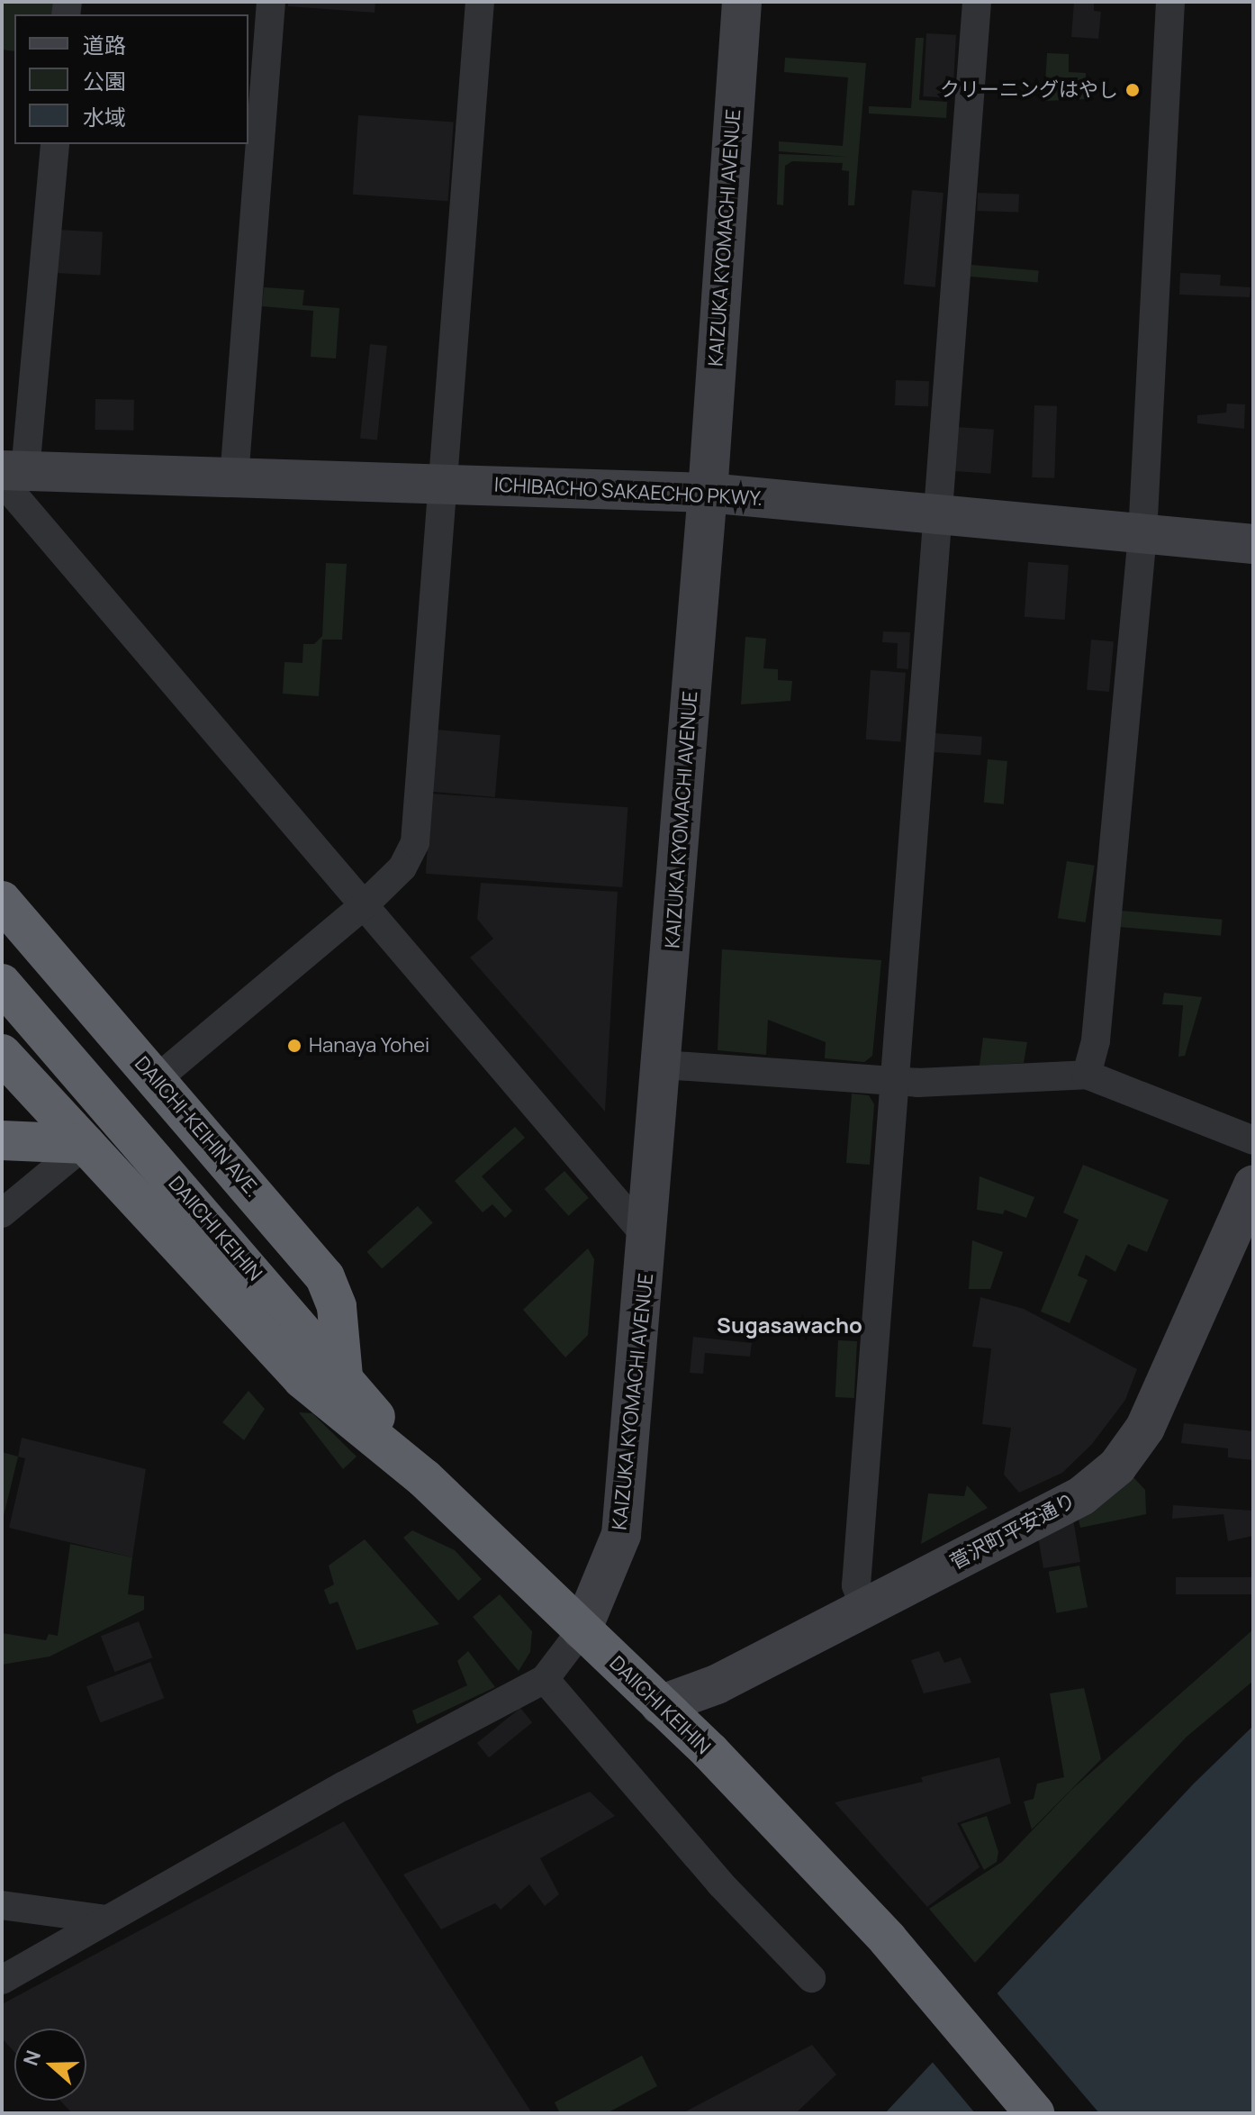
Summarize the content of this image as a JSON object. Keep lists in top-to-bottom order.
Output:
{
  "streets": {
    "highway": ["DAIICHI-KEIHIN AVE.", "DAIICHI KEIHIN"],
    "street": ["KAIZUKA KYOMACHI AVENUE", "ICHIBACHO SAKAECHO PKWY.", "菅沢町平安通り"]
  },
  "crossings": [
    ["KAIZUKA KYOMACHI AVENUE", "ICHIBACHO SAKAECHO PKWY."],
    ["KAIZUKA KYOMACHI AVENUE", "DAIICHI KEIHIN"],
    ["DAIICHI-KEIHIN AVE.", "DAIICHI KEIHIN"],
    ["DAIICHI KEIHIN", "菅沢町平安通り"]
  ],
  "districts": ["Sugasawacho"],
  "places": ["クリーニングはやし", "Hanaya Yohei"],
  "legend": ["道路", "公園", "水域"],
  "north": "left"
}
